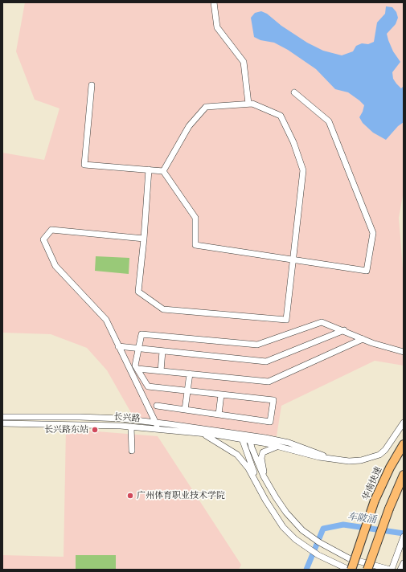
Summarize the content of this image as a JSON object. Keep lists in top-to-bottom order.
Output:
{
  "streets": {
    "highway": ["华南快速"],
    "street": ["长兴路"]
  },
  "water": ["车陂涌"],
  "places": ["长兴路东站", "广州体育职业技术学院"]
}
